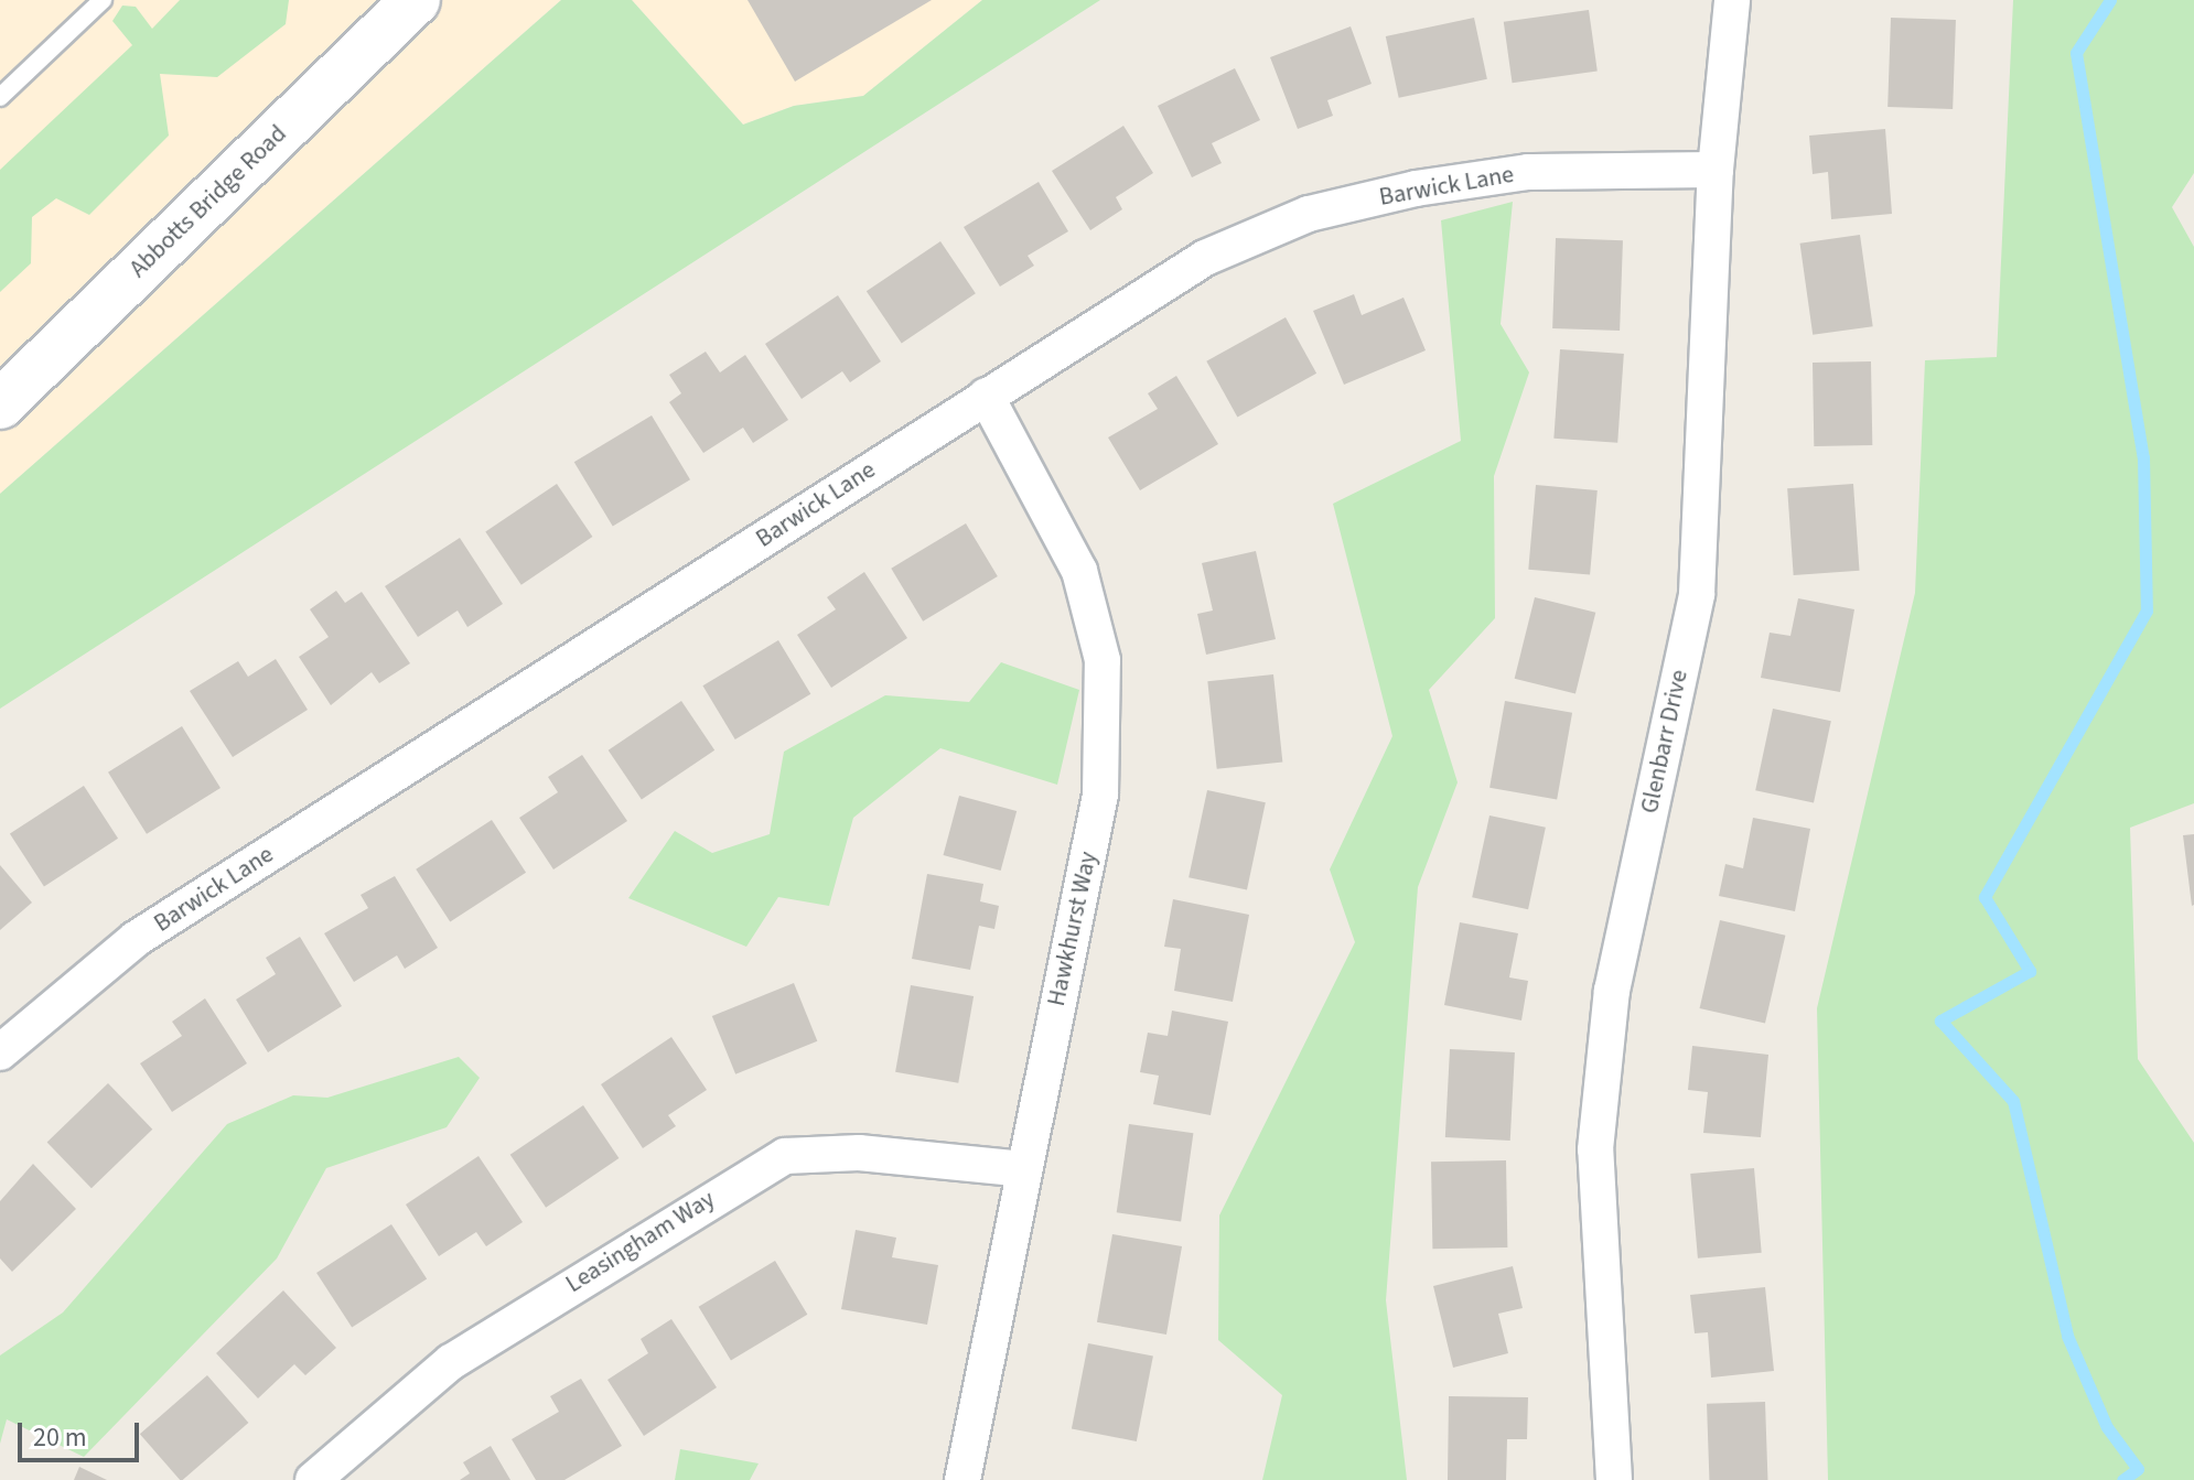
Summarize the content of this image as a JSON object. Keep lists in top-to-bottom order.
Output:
{
  "streets": {
    "main road": ["Abbotts Bridge Road"],
    "street": [
      "Barwick Lane",
      "Glenbarr Drive",
      "Hawkhurst Way",
      "Leasingham Way"
    ]
  },
  "crossings": [
    ["Barwick Lane", "Glenbarr Drive"],
    ["Barwick Lane", "Hawkhurst Way"],
    ["Hawkhurst Way", "Leasingham Way"]
  ],
  "scale_bar": "20 m"
}
